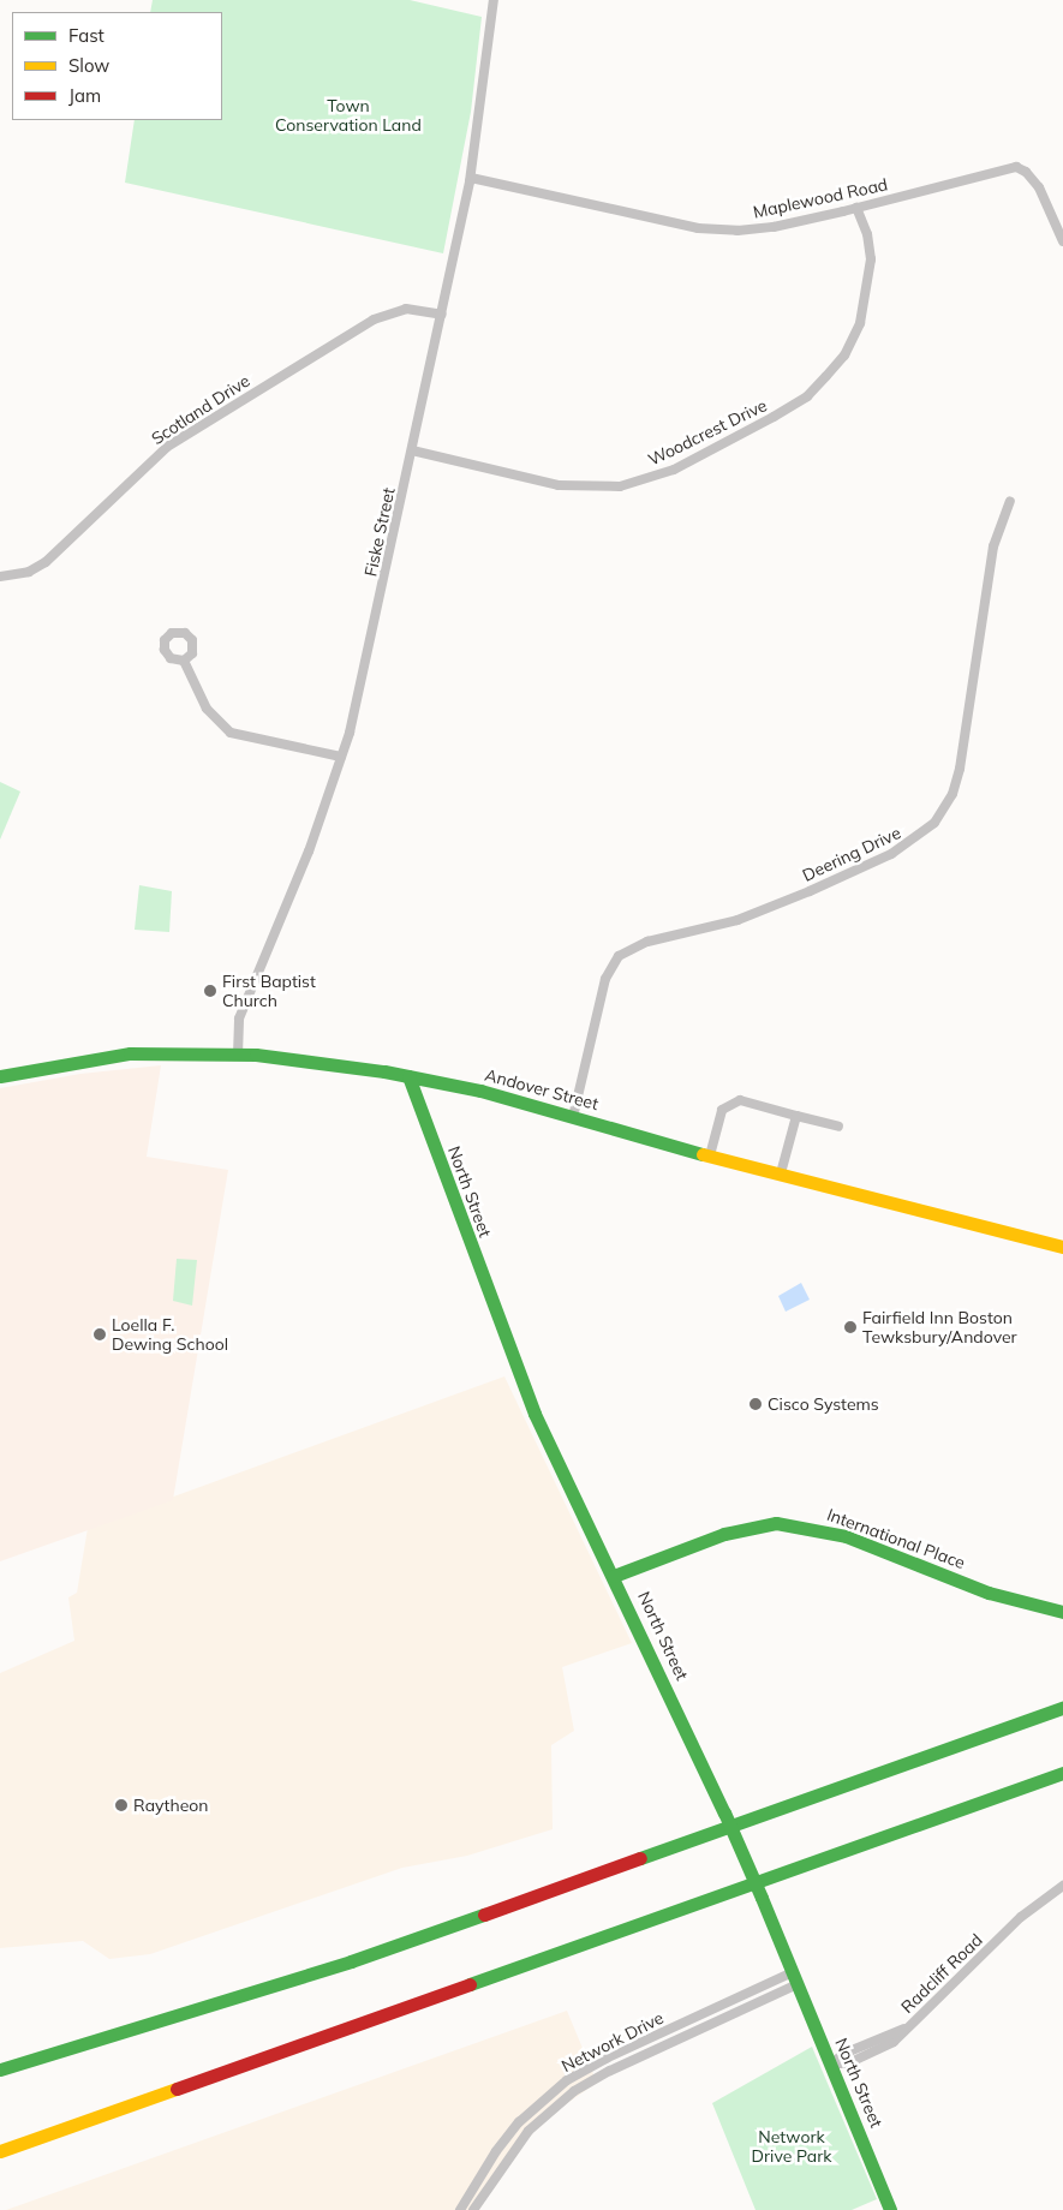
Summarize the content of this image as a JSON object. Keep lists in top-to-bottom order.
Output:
{
  "streets": {
    "main road": ["Andover Street", "North Street", "International Place"],
    "street": [
      "Maplewood Road",
      "Scotland Drive",
      "Woodcrest Drive",
      "Fiske Street",
      "Deering Drive",
      "Radcliff Road",
      "Network Drive"
    ]
  },
  "crossings": [
    ["Maplewood Road", "Woodcrest Drive"],
    ["Maplewood Road", "Fiske Street"],
    ["Scotland Drive", "Fiske Street"],
    ["Woodcrest Drive", "Fiske Street"],
    ["Fiske Street", "Andover Street"],
    ["Deering Drive", "Andover Street"],
    ["Andover Street", "North Street"],
    ["North Street", "International Place"],
    ["North Street", "Radcliff Road"],
    ["North Street", "Network Drive"]
  ],
  "parks": ["Town Conservation Land", "Network Drive Park"],
  "places": [
    "First Baptist Church",
    "Fairfield Inn Boston Tewksbury/Andover",
    "Loella F. Dewing School",
    "Cisco Systems",
    "Raytheon"
  ],
  "legend": ["Fast", "Slow", "Jam"]
}
